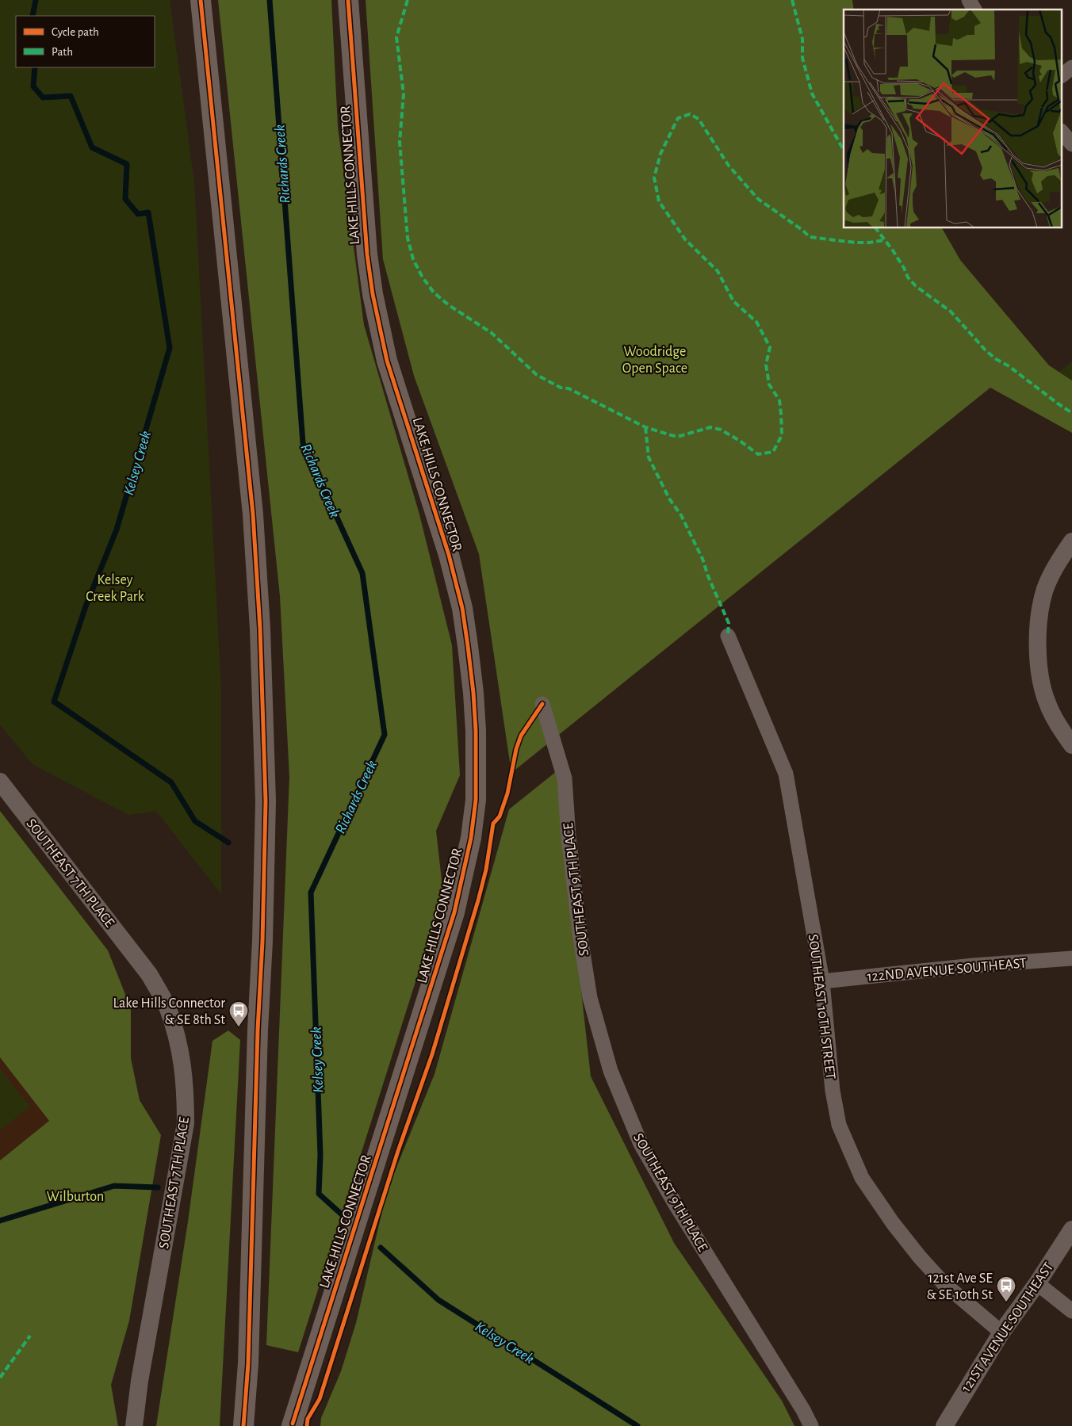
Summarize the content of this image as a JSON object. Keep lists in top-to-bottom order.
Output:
{
  "streets": {
    "main road": ["LAKE HILLS CONNECTOR"],
    "street": [
      "SOUTHEAST 7TH PLACE",
      "SOUTHEAST 9TH PLACE",
      "122ND AVENUE SOUTHEAST",
      "SOUTHEAST 10TH STREET",
      "121ST AVENUE SOUTHEAST"
    ]
  },
  "crossings": [
    ["122ND AVENUE SOUTHEAST", "SOUTHEAST 10TH STREET"],
    ["SOUTHEAST 10TH STREET", "121ST AVENUE SOUTHEAST"]
  ],
  "water": ["Richards Creek", "Kelsey Creek"],
  "parks": ["Woodridge Open Space", "Kelsey Creek Park", "Wilburton"],
  "places": {
    "bus stop": ["Lake Hills Connector & SE 8th St", "121st Ave SE & SE 10th St"]
  },
  "legend": ["Cycle path", "Path"]
}
